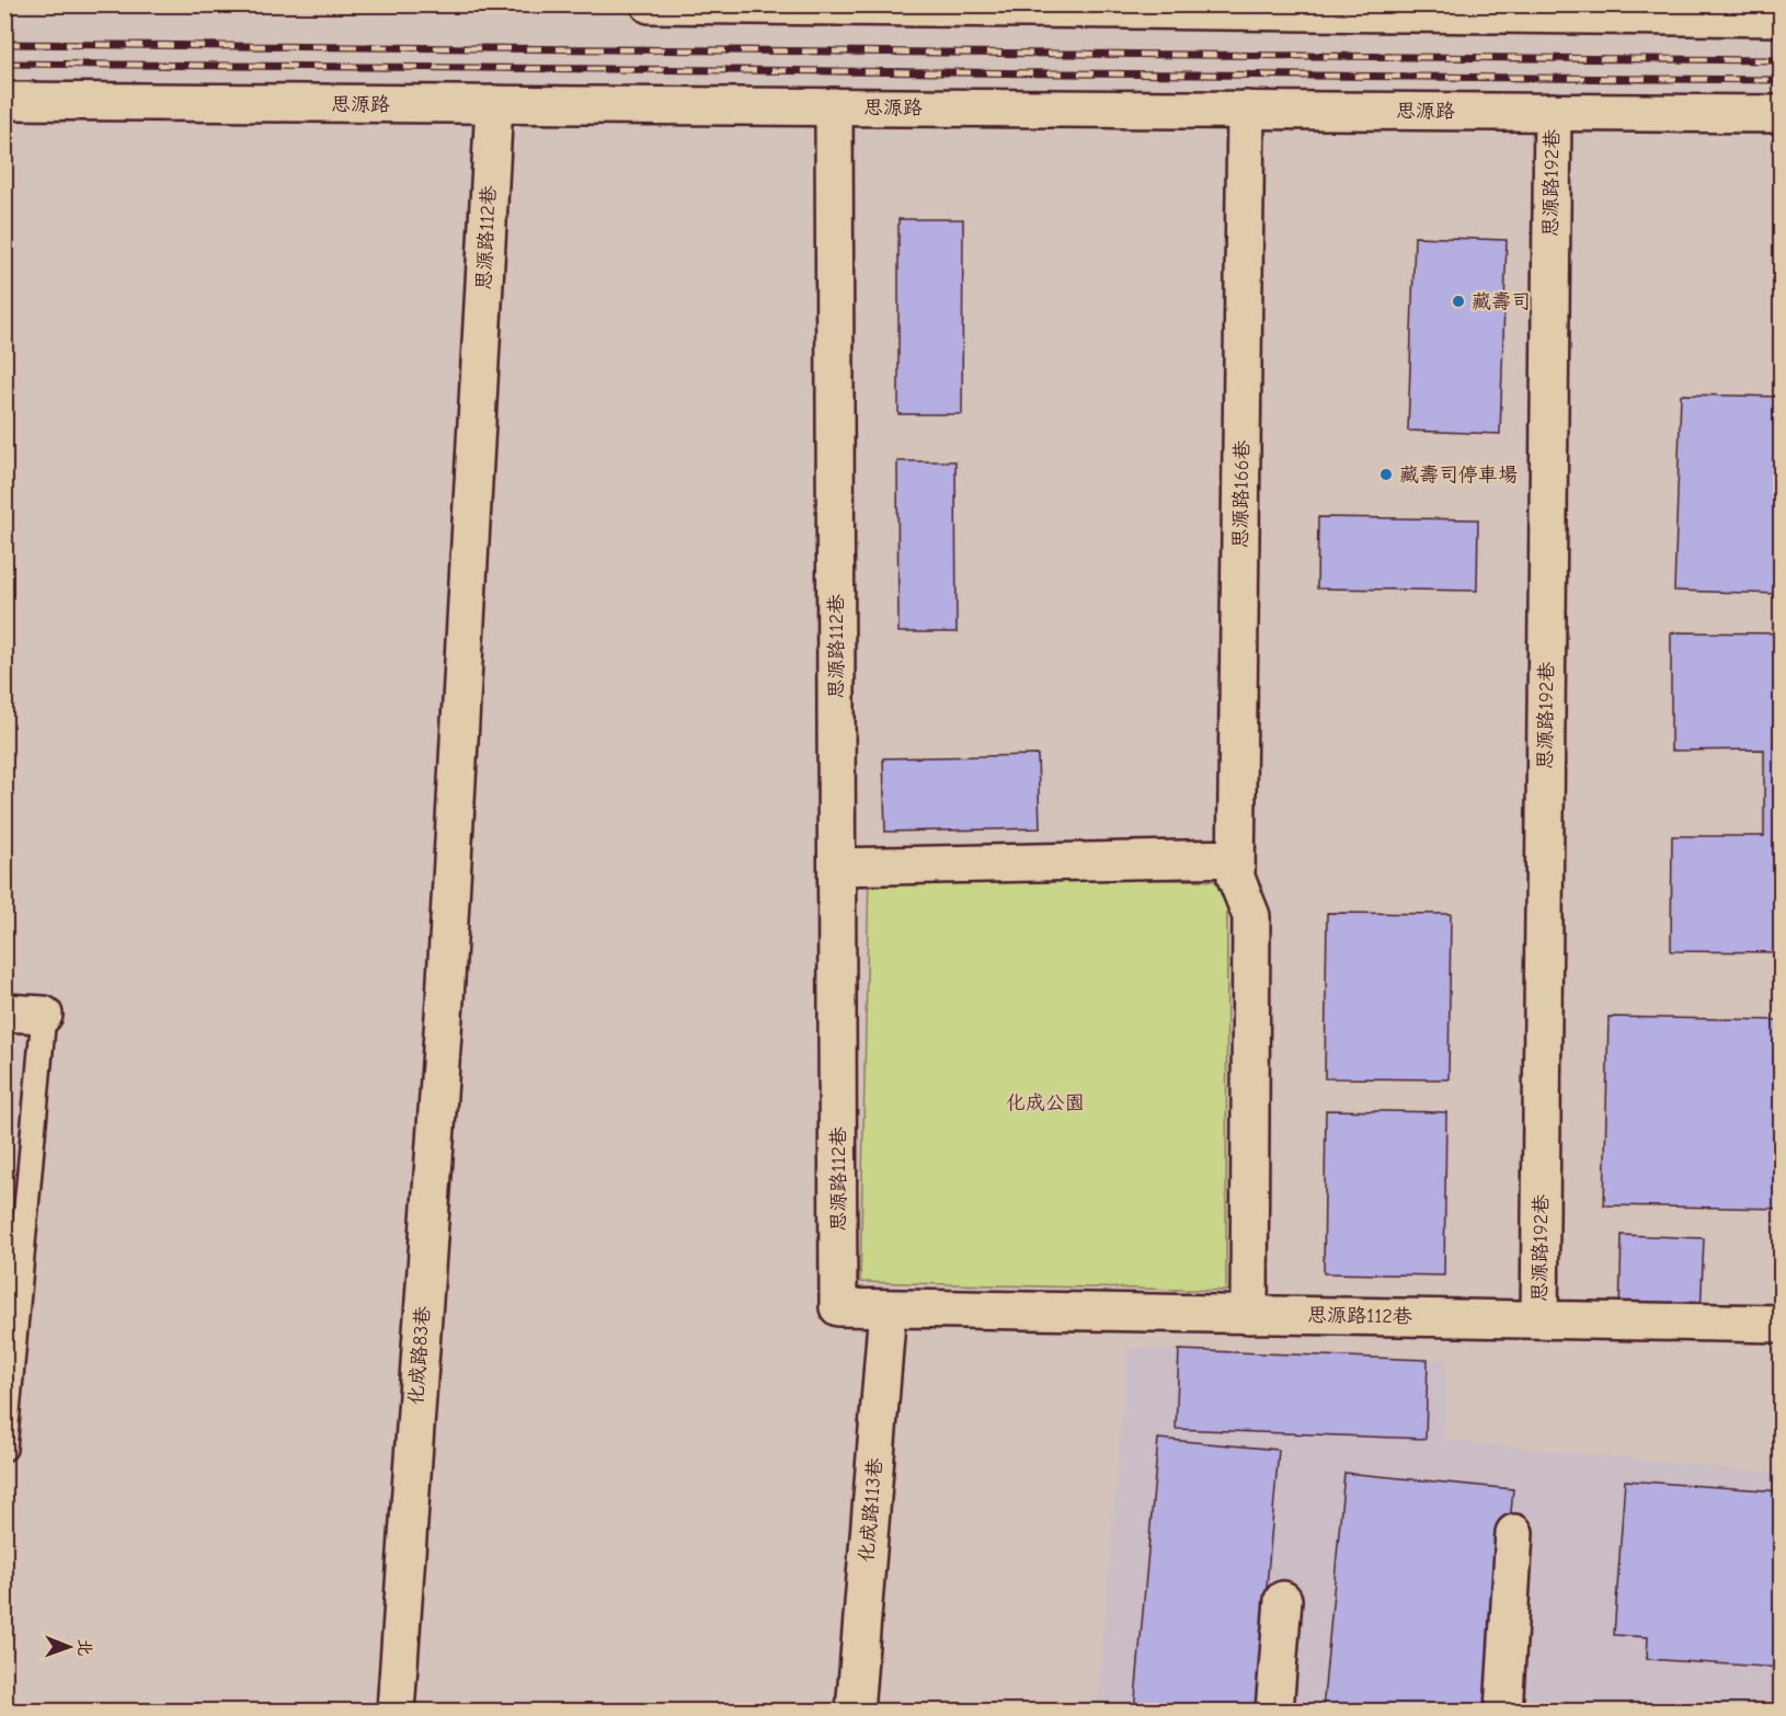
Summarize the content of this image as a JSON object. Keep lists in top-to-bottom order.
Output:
{
  "streets": {
    "street": [
      "思源路",
      "思源路192巷",
      "思源路112巷",
      "思源路166巷",
      "化成路83巷",
      "化成路113巷"
    ]
  },
  "crossings": [
    ["思源路", "思源路192巷"],
    ["思源路", "思源路112巷"],
    ["思源路", "思源路166巷"],
    ["思源路192巷", "思源路112巷"],
    ["思源路112巷", "化成路83巷"],
    ["思源路112巷", "化成路113巷"]
  ],
  "parks": ["化成公園"],
  "places": ["藏壽司", "藏壽司停車場"],
  "north": "right"
}
